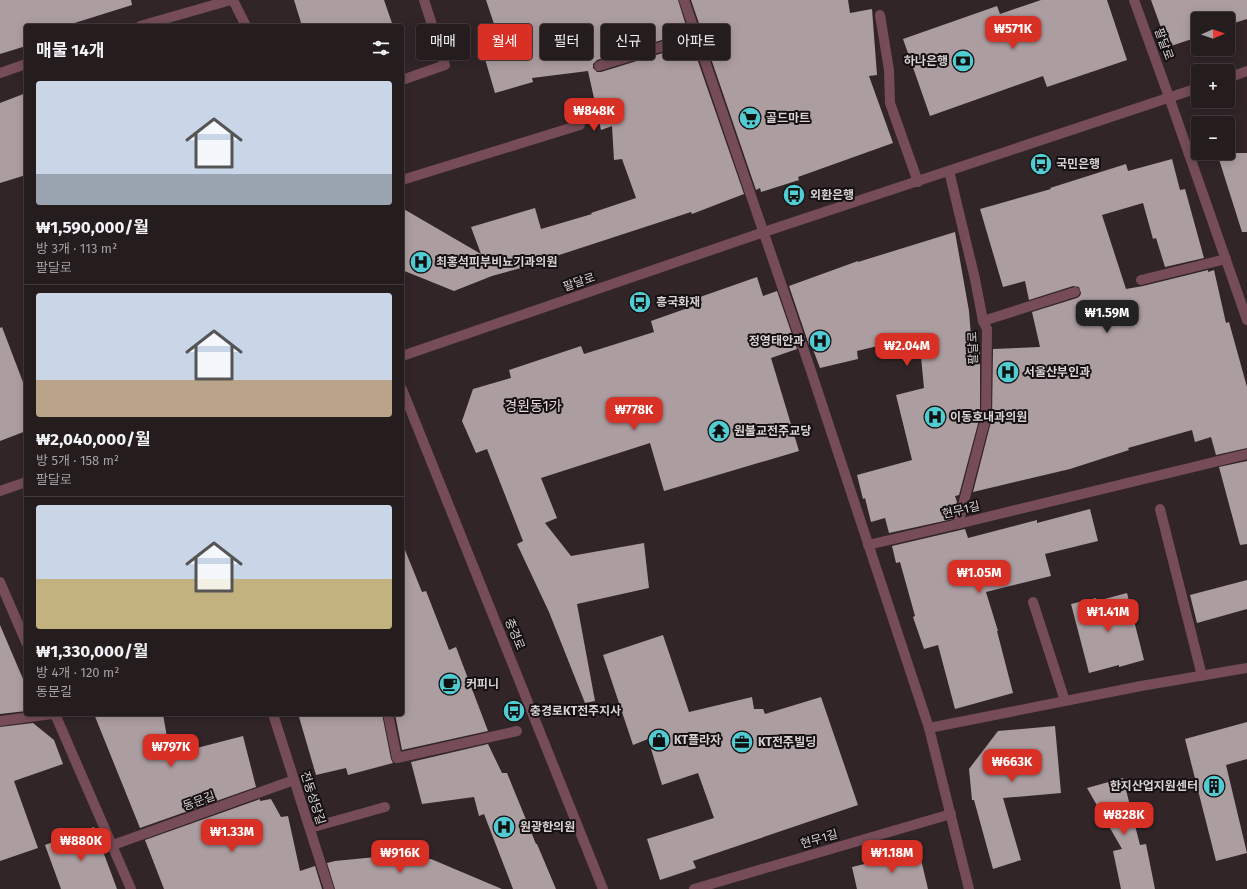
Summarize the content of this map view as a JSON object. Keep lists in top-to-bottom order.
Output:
{
  "streets": {
    "street": [
      "팔달로",
      "현무1길",
      "충경로",
      "전동성당길",
      "동문길"
    ]
  },
  "crossings": [
    ["팔달로", "현무1길"],
    ["전동성당길", "동문길"]
  ],
  "districts": ["경원동1가"],
  "places": {
    "bank": ["하나은행"],
    "supermarket": ["골드마트"],
    "bus stop": [
      "국민은행",
      "외환은행",
      "흥국화재",
      "충경로KT전주지사"
    ],
    "hospital": [
      "최홍석피부비뇨기과의원",
      "정영태안과",
      "서울산부인과",
      "이동호내과의원",
      "원광한의원"
    ],
    "temple": ["원불교전주교당"],
    "cafe": ["커피니"],
    "shop": ["KT플라자"],
    "office": ["KT전주빌딩"],
    "building": ["한지산업지원센터"]
  },
  "north": "right",
  "page": {
    "map_buttons": ["+", "−"],
    "price": [
      "₩571K",
      "₩848K",
      "₩1.59M",
      "₩2.04M",
      "₩778K",
      "₩1.05M",
      "₩1.41M",
      "₩797K",
      "₩663K",
      "₩828K",
      "₩1.33M",
      "₩880K",
      "₩916K",
      "₩1.18M"
    ],
    "chip": [
      "매매",
      "월세",
      "필터",
      "신규",
      "아파트"
    ],
    "heading": "매물 14개",
    "list": [
      {
        "name": "₩1,590,000/월",
        "note": "방 3개 · 113 m² · 팔달로"
      },
      {
        "name": "₩2,040,000/월",
        "note": "방 5개 · 158 m² · 팔달로"
      },
      {
        "name": "₩1,330,000/월",
        "note": "방 4개 · 120 m² · 동문길"
      }
    ]
  }
}
